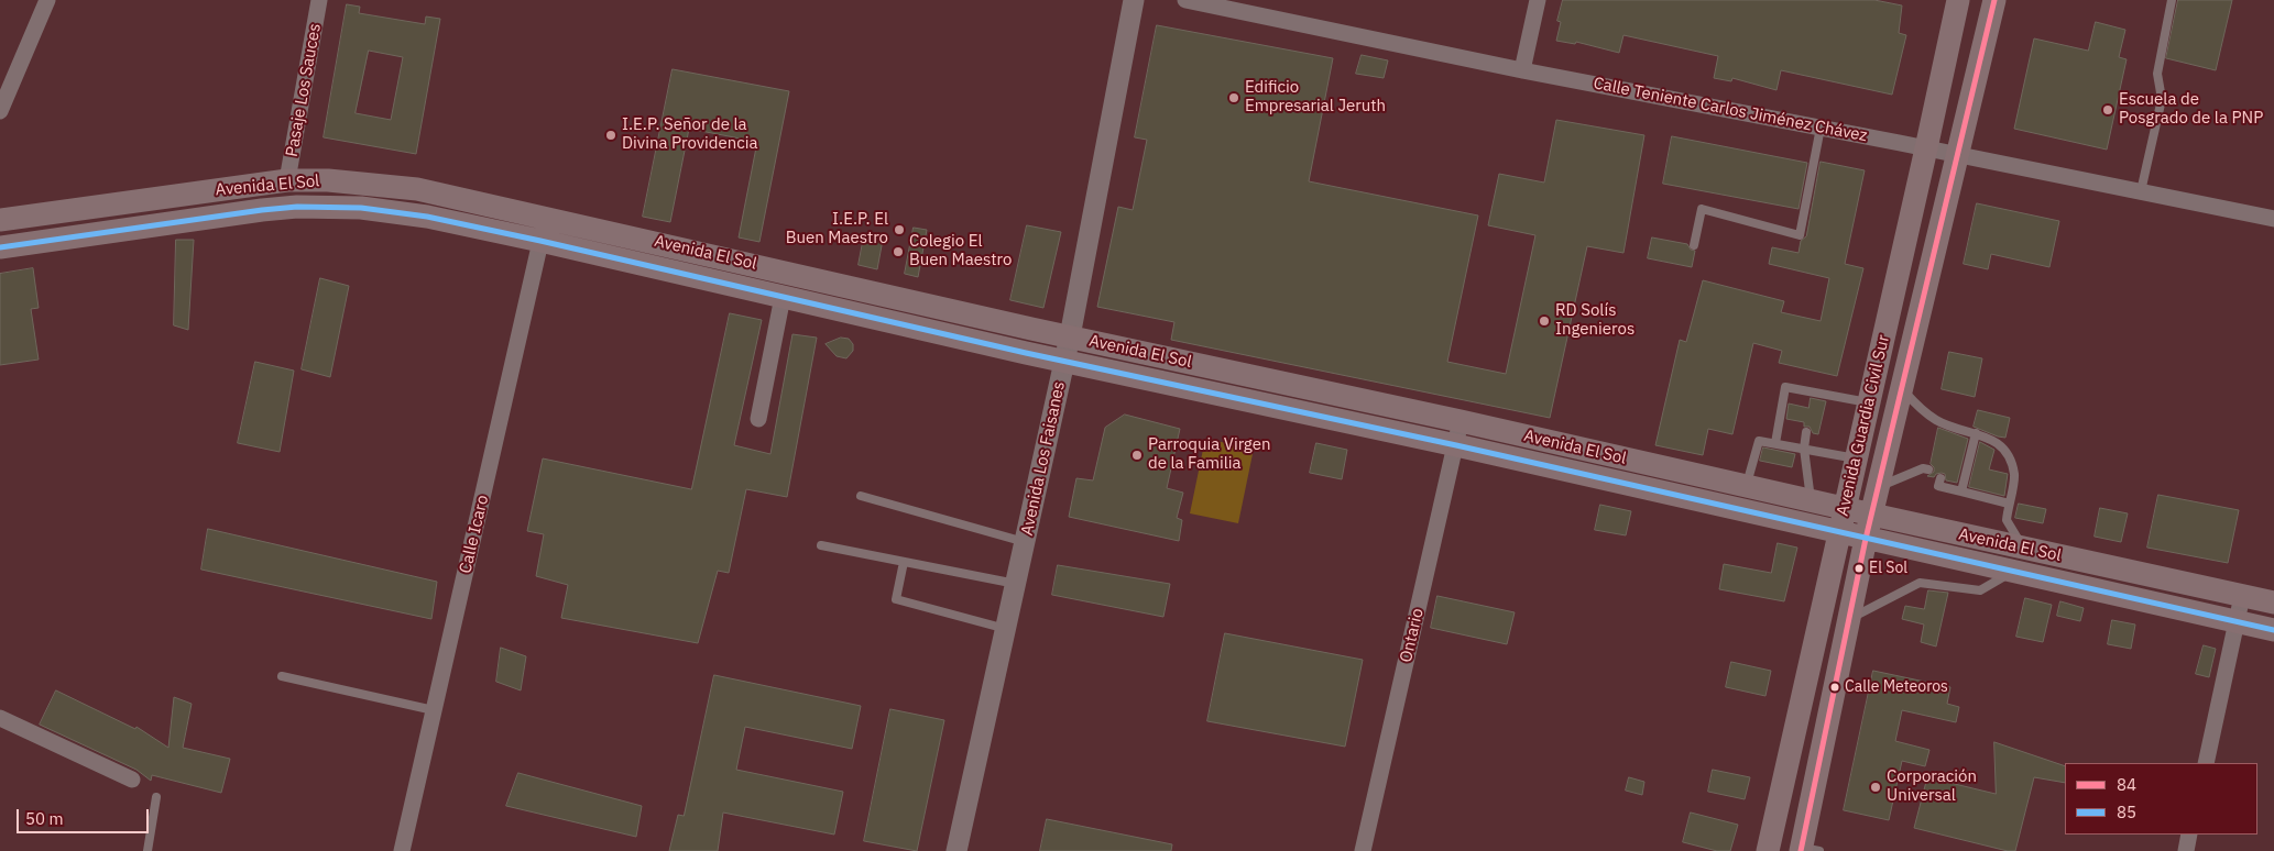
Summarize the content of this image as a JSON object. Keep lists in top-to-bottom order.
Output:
{
  "streets": {
    "main road": ["Avenida El Sol", "Avenida Guardia Civil Sur"],
    "street": [
      "Pasaje Los Sauces",
      "Calle Teniente Carlos Jiménez Chávez",
      "Avenida Los Faisanes",
      "Calle Icaro",
      "Ontario"
    ]
  },
  "crossings": [
    ["Pasaje Los Sauces", "Avenida El Sol"],
    ["Calle Teniente Carlos Jiménez Chávez", "Avenida Guardia Civil Sur"],
    ["Avenida El Sol", "Avenida Guardia Civil Sur"],
    ["Avenida El Sol", "Avenida Los Faisanes"],
    ["Avenida El Sol", "Calle Icaro"],
    ["Avenida El Sol", "Ontario"]
  ],
  "places": [
    "Edificio Empresarial Jeruth",
    "Escuela de Posgrado de la PNP",
    "I.E.P. Señor de la Divina Providencia",
    "I.E.P. El Buen Maestro",
    "Colegio El Buen Maestro",
    "RD Solís Ingenieros",
    "Parroquia Virgen de la Familia",
    "El Sol",
    "Calle Meteoros",
    "Corporación Universal"
  ],
  "lines": ["transit line 84", "transit line 85"],
  "legend": ["84", "85"],
  "scale_bar": "50 m"
}
